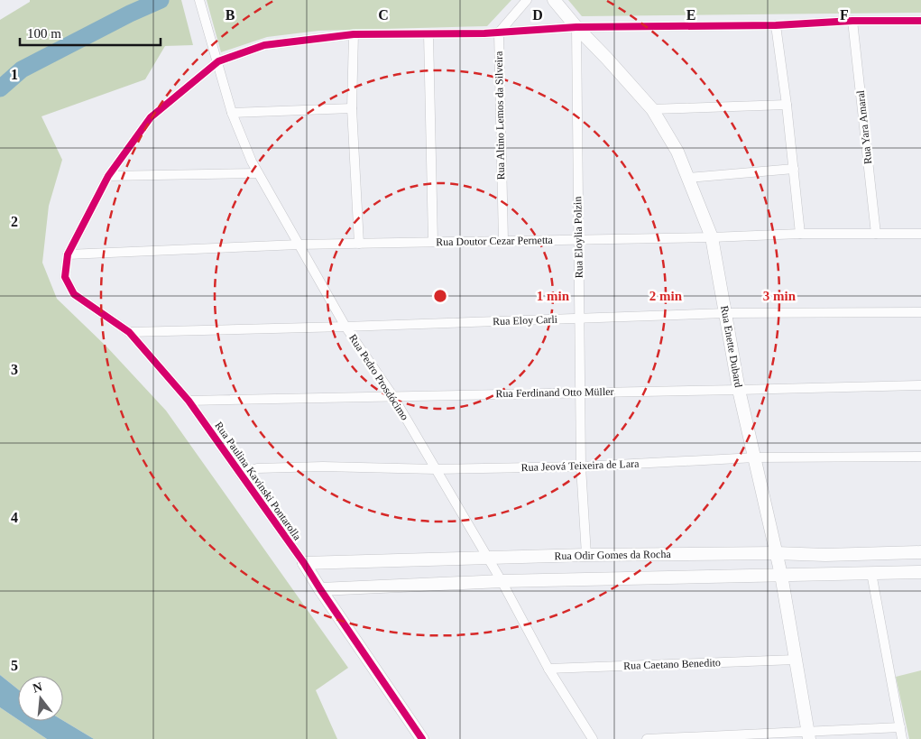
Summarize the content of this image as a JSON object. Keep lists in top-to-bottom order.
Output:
{
  "streets": {
    "street": [
      "Rua Altino Lemos da Silveira",
      "Rua Yara Amaral",
      "Rua Eloylia Polzin",
      "Rua Doutor Cezar Pernetta",
      "Rua Eloy Carli",
      "Rua Enette Dubard",
      "Rua Pedro Prosdócimo",
      "Rua Ferdinand Otto Müller",
      "Rua Jeová Teixeira de Lara",
      "Rua Paulina Kavinski Pontarolla",
      "Rua Odir Gomes da Rocha",
      "Rua Caetano Benedito"
    ]
  },
  "crossings": [
    ["Rua Altino Lemos da Silveira", "Rua Doutor Cezar Pernetta"],
    ["Rua Yara Amaral", "Rua Doutor Cezar Pernetta"],
    ["Rua Eloylia Polzin", "Rua Doutor Cezar Pernetta"],
    ["Rua Eloylia Polzin", "Rua Eloy Carli"],
    ["Rua Eloylia Polzin", "Rua Enette Dubard"],
    ["Rua Eloylia Polzin", "Rua Ferdinand Otto Müller"],
    ["Rua Eloylia Polzin", "Rua Jeová Teixeira de Lara"],
    ["Rua Eloylia Polzin", "Rua Odir Gomes da Rocha"],
    ["Rua Doutor Cezar Pernetta", "Rua Enette Dubard"],
    ["Rua Doutor Cezar Pernetta", "Rua Pedro Prosdócimo"],
    ["Rua Doutor Cezar Pernetta", "Rua Paulina Kavinski Pontarolla"],
    ["Rua Eloy Carli", "Rua Enette Dubard"],
    ["Rua Eloy Carli", "Rua Pedro Prosdócimo"],
    ["Rua Eloy Carli", "Rua Paulina Kavinski Pontarolla"],
    ["Rua Enette Dubard", "Rua Ferdinand Otto Müller"],
    ["Rua Enette Dubard", "Rua Jeová Teixeira de Lara"],
    ["Rua Enette Dubard", "Rua Odir Gomes da Rocha"],
    ["Rua Enette Dubard", "Rua Caetano Benedito"],
    ["Rua Pedro Prosdócimo", "Rua Ferdinand Otto Müller"],
    ["Rua Pedro Prosdócimo", "Rua Jeová Teixeira de Lara"],
    ["Rua Pedro Prosdócimo", "Rua Odir Gomes da Rocha"],
    ["Rua Pedro Prosdócimo", "Rua Caetano Benedito"],
    ["Rua Ferdinand Otto Müller", "Rua Paulina Kavinski Pontarolla"],
    ["Rua Jeová Teixeira de Lara", "Rua Paulina Kavinski Pontarolla"],
    ["Rua Paulina Kavinski Pontarolla", "Rua Odir Gomes da Rocha"]
  ],
  "scale_bar": "100 m",
  "north": "top",
  "grid": {
    "columns": [
      "B",
      "C",
      "D",
      "E",
      "F"
    ],
    "rows": [
      "1",
      "2",
      "3",
      "4",
      "5"
    ]
  },
  "rings": ["1 min", "2 min", "3 min"]
}
